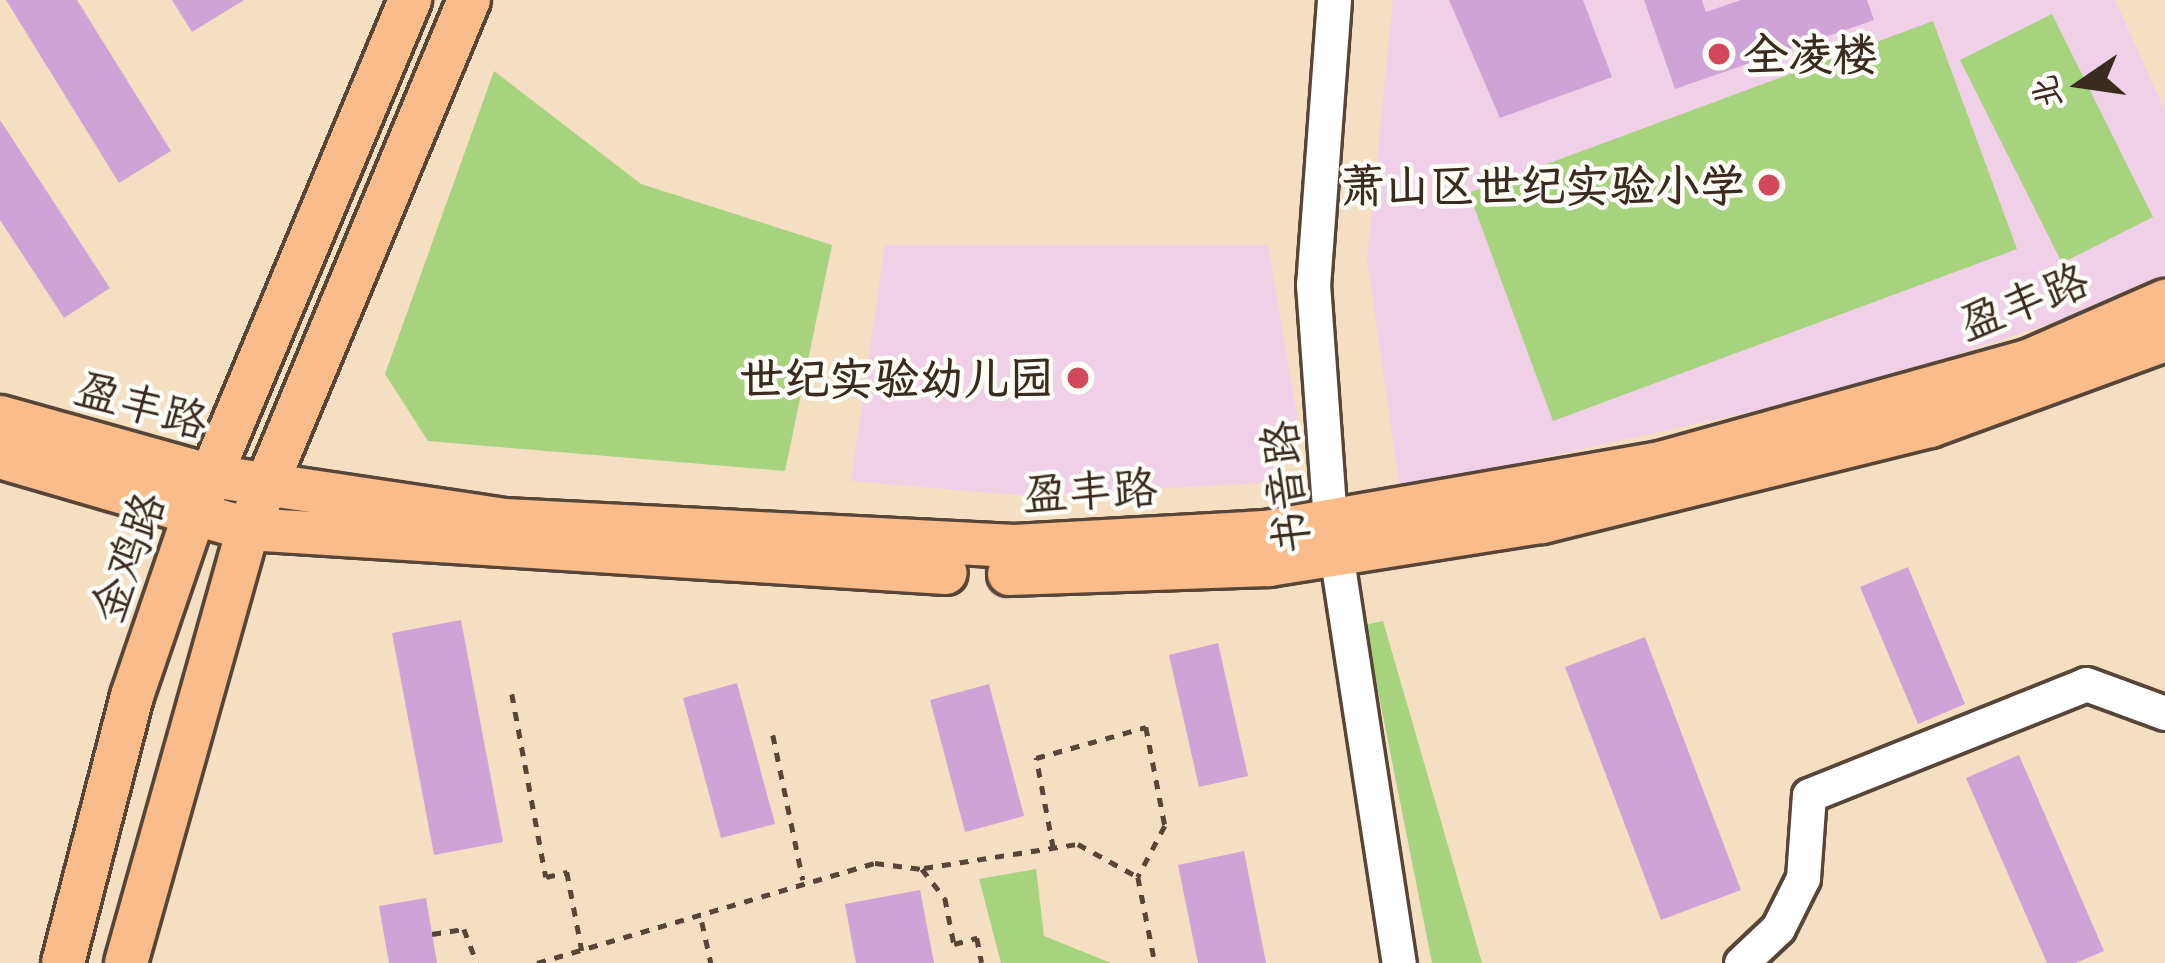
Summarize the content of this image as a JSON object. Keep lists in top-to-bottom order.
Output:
{
  "streets": {
    "main road": ["盈丰路", "金鸡路"],
    "street": ["书音路"]
  },
  "crossings": [
    ["盈丰路", "书音路"],
    ["盈丰路", "金鸡路"]
  ],
  "places": ["全凌楼", "萧山区世纪实验小学", "世纪实验幼儿园"],
  "north": "left"
}
